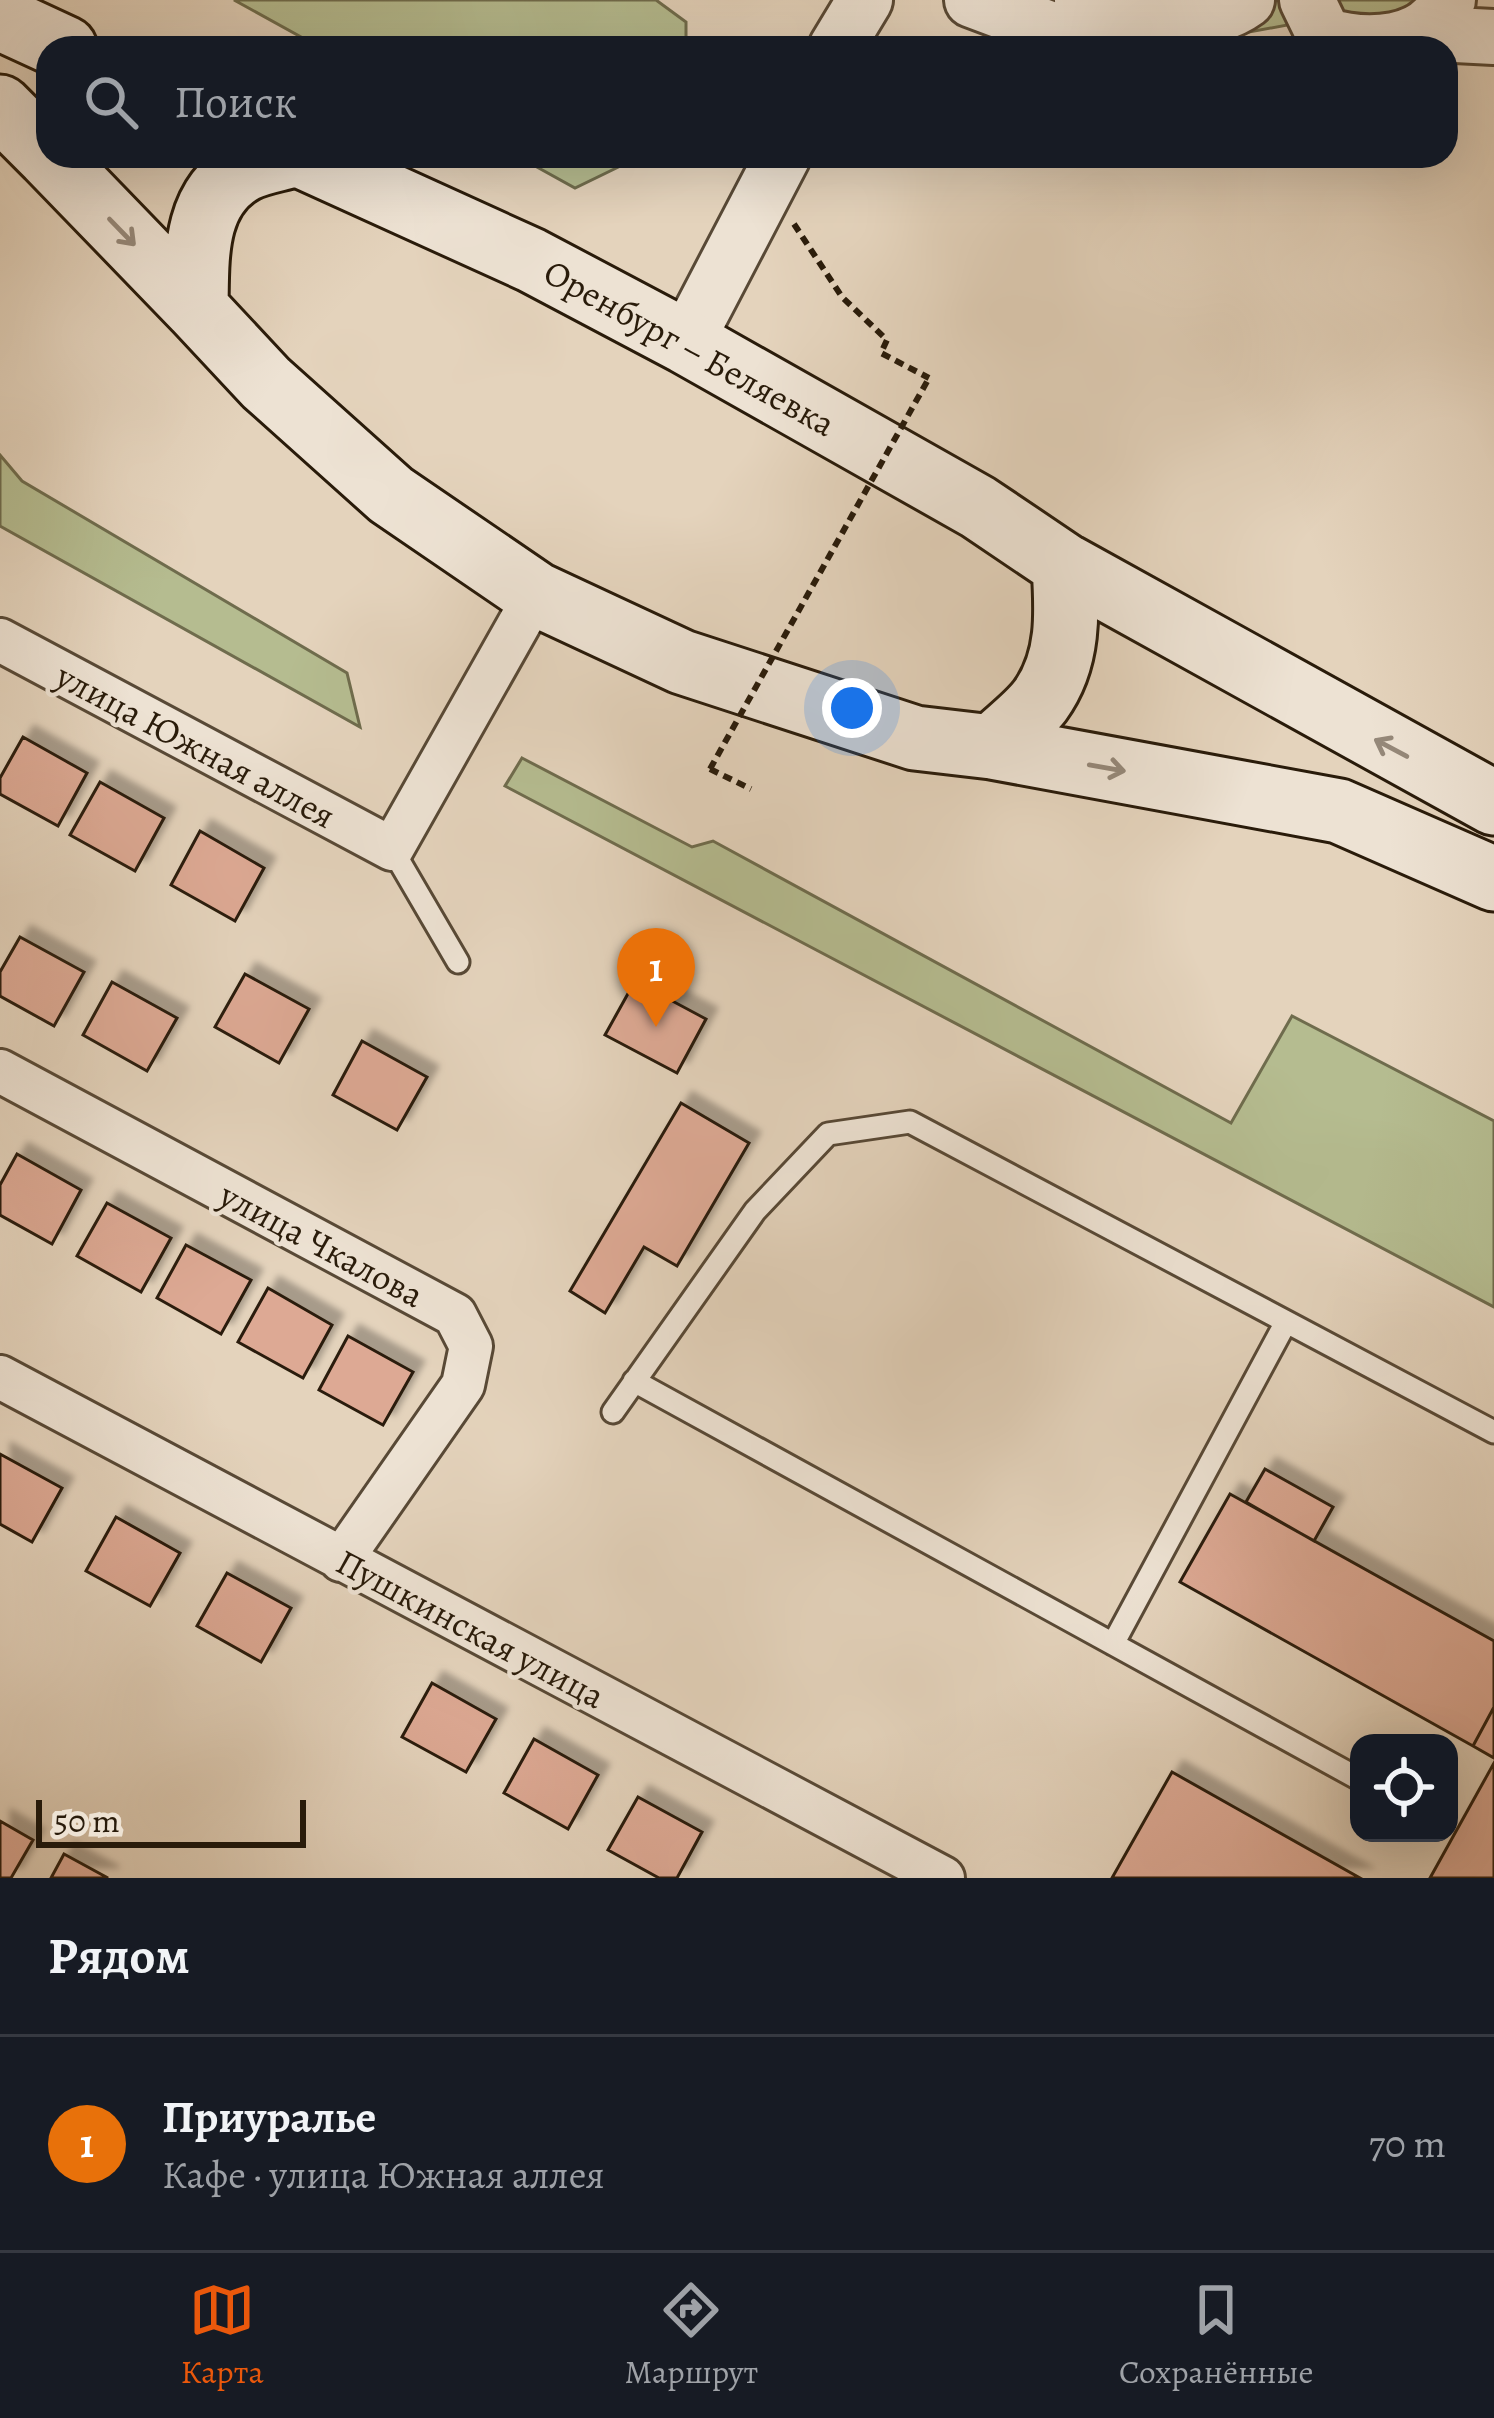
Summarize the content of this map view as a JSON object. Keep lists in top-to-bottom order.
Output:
{
  "streets": {
    "main road": ["Оренбург – Беляевка"],
    "street": ["улица Южная аллея", "улица Чкалова", "Пушкинская улица"]
  },
  "crossings": [
    ["улица Чкалова", "Пушкинская улица"]
  ],
  "scale_bar": "50 m",
  "page": {
    "search": "Поиск",
    "pins": "1",
    "scale": "50 m",
    "heading": "Рядом",
    "list": [
      {
        "mark": "1",
        "name": "Приуралье",
        "note": "Кафе · улица Южная аллея",
        "value": "70 m"
      }
    ],
    "nav": ["Карта", "Маршрут", "Сохранённые"]
  }
}
